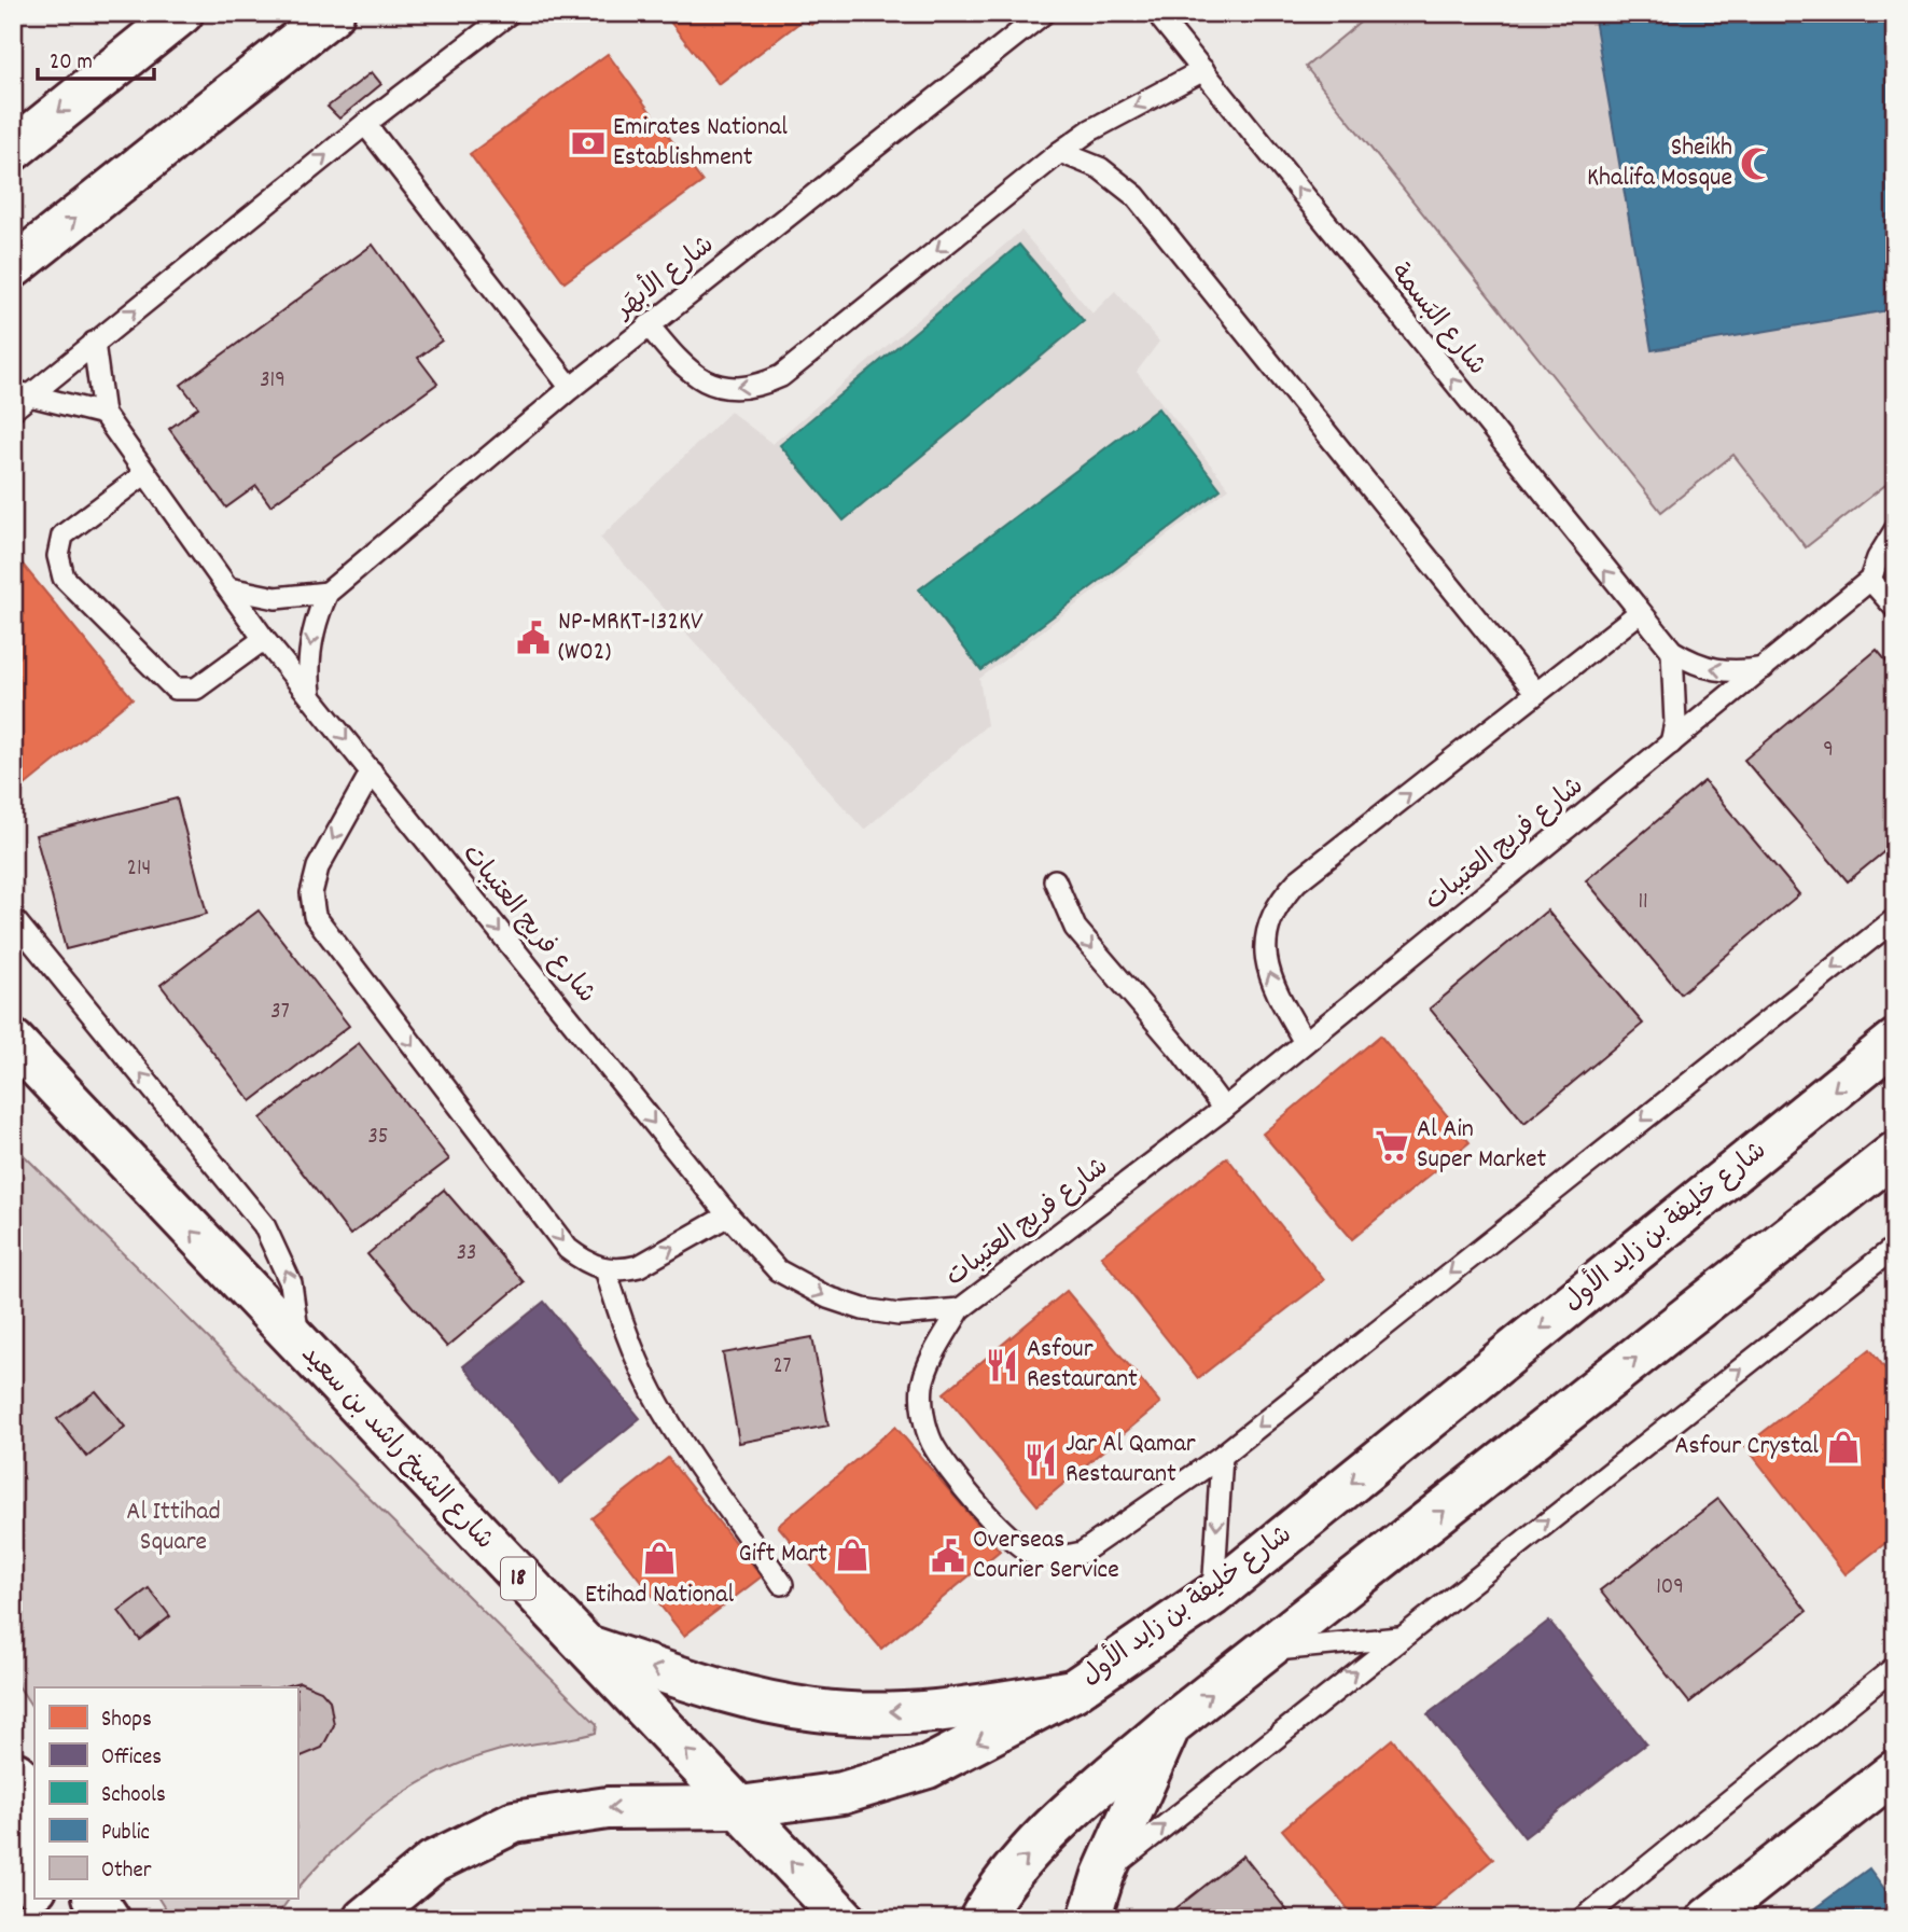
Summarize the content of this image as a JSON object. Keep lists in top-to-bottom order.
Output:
{
  "streets": {
    "main road": ["شارع خليفة بن زايد الأول", "شارع الشيخ راشد بن سعيد", "18"],
    "lane": ["شارع الأبهَر", "شارع البَسمة", "شارع فريج العتيبات"]
  },
  "crossings": [
    ["شارع الأبهَر", "شارع فريج العتيبات"],
    ["شارع البَسمة", "شارع فريج العتيبات"],
    ["شارع خليفة بن زايد الأول", "شارع الشيخ راشد بن سعيد"]
  ],
  "one_way": ["شارع الشيخ راشد بن سعيد"],
  "parks": ["Al Ittihad Square"],
  "places": {
    "bank": ["Emirates National Establishment"],
    "mosque": ["Sheikh Khalifa Mosque"],
    "public building": ["NP-MRKT-132KV (W02)", "Overseas Courier Service"],
    "supermarket": ["Al Ain Super Market"],
    "restaurant": ["Asfour Restaurant", "Jar Al Qamar Restaurant"],
    "shop": ["Asfour Crystal", "Gift Mart", "Etihad National"]
  },
  "house_numbers": [
    "319",
    "9",
    "214",
    "11",
    "37",
    "35",
    "33",
    "27",
    "109"
  ],
  "legend": [
    "Shops",
    "Offices",
    "Schools",
    "Public",
    "Other"
  ],
  "scale_bar": "20 m"
}
